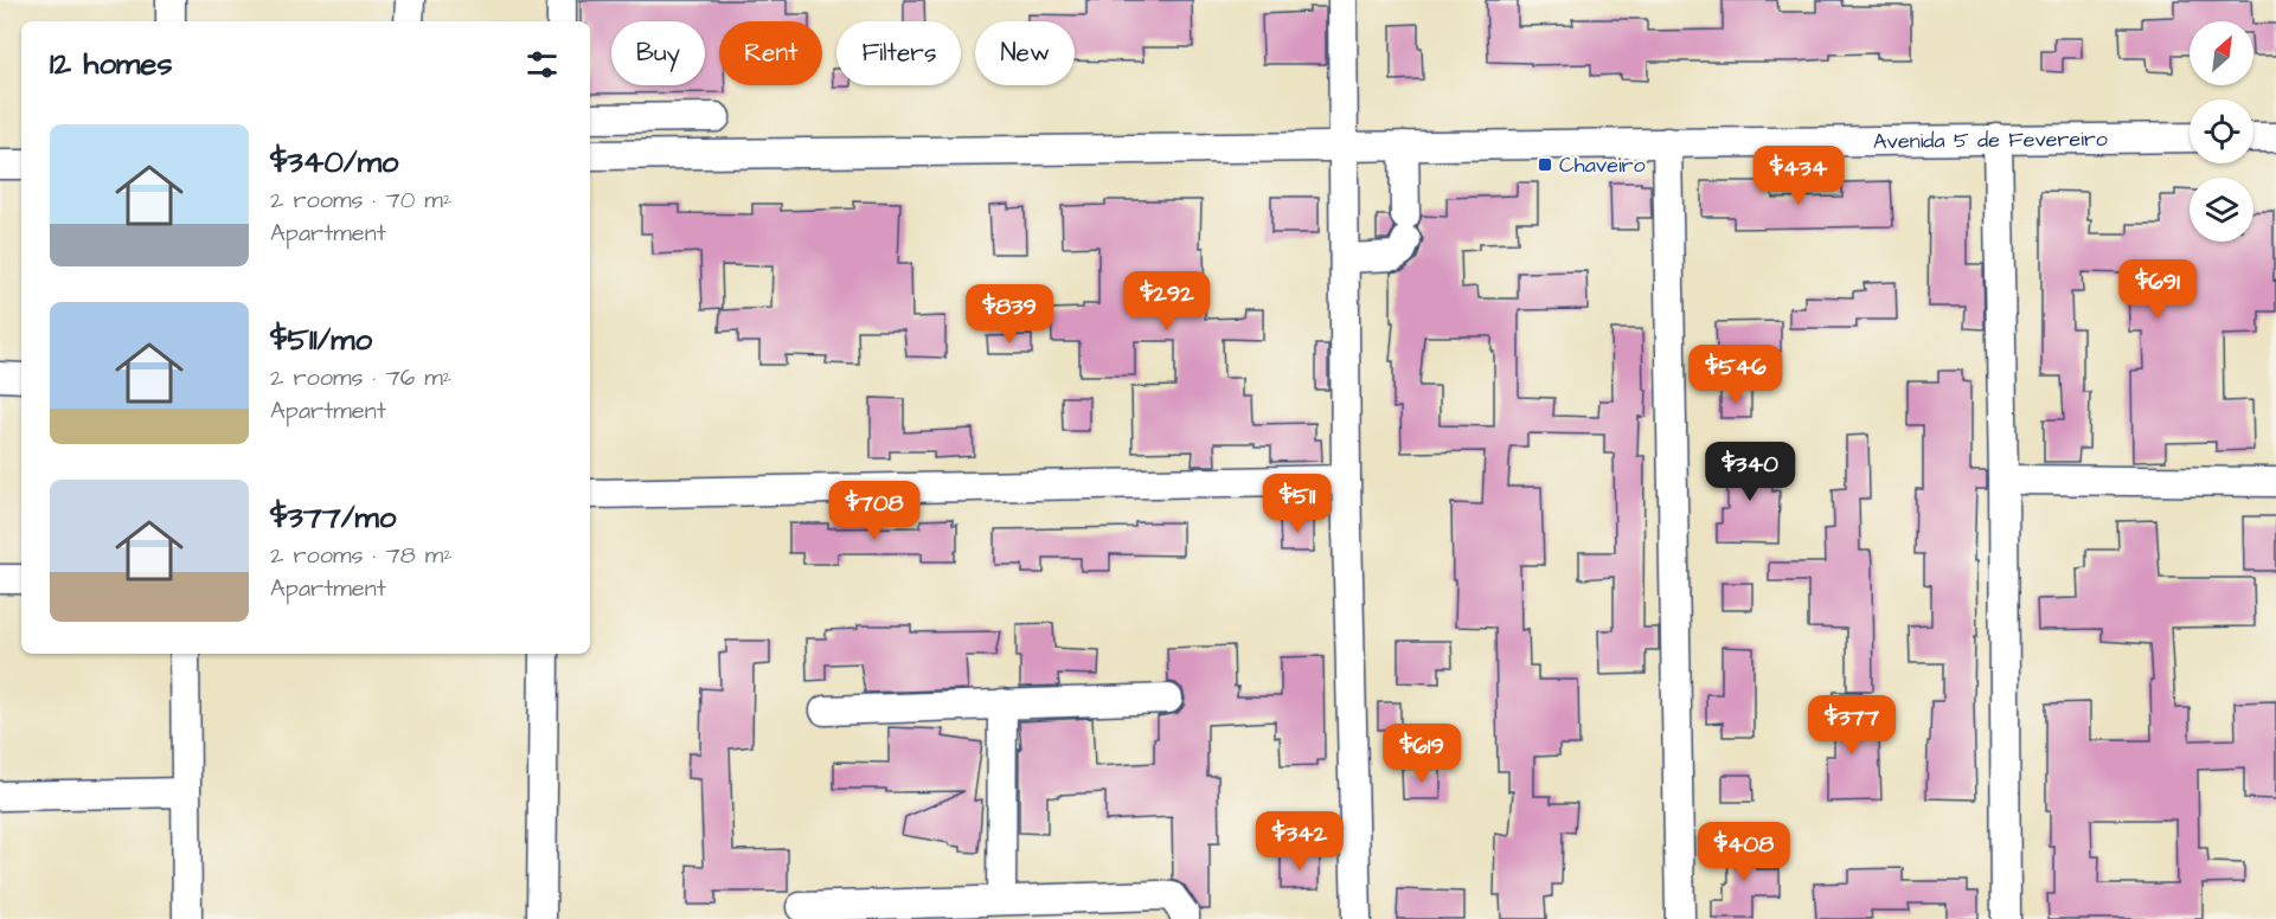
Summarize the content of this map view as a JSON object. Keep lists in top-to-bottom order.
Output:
{
  "streets": {
    "street": ["Avenida 5 de Fevereiro"]
  },
  "places": {
    "transit": ["Chaveiro"]
  },
  "north": "top right",
  "page": {
    "chip": [
      "Buy",
      "Rent",
      "Filters",
      "New"
    ],
    "heading": "12 homes",
    "list": [
      {
        "name": "$340/mo",
        "note": "2 rooms · 70 m² · Apartment"
      },
      {
        "name": "$511/mo",
        "note": "2 rooms · 76 m² · Apartment"
      },
      {
        "name": "$377/mo",
        "note": "2 rooms · 78 m² · Apartment"
      }
    ],
    "price": [
      "$434",
      "$691",
      "$292",
      "$839",
      "$546",
      "$340",
      "$511",
      "$708",
      "$377",
      "$619",
      "$342",
      "$408"
    ]
  }
}
